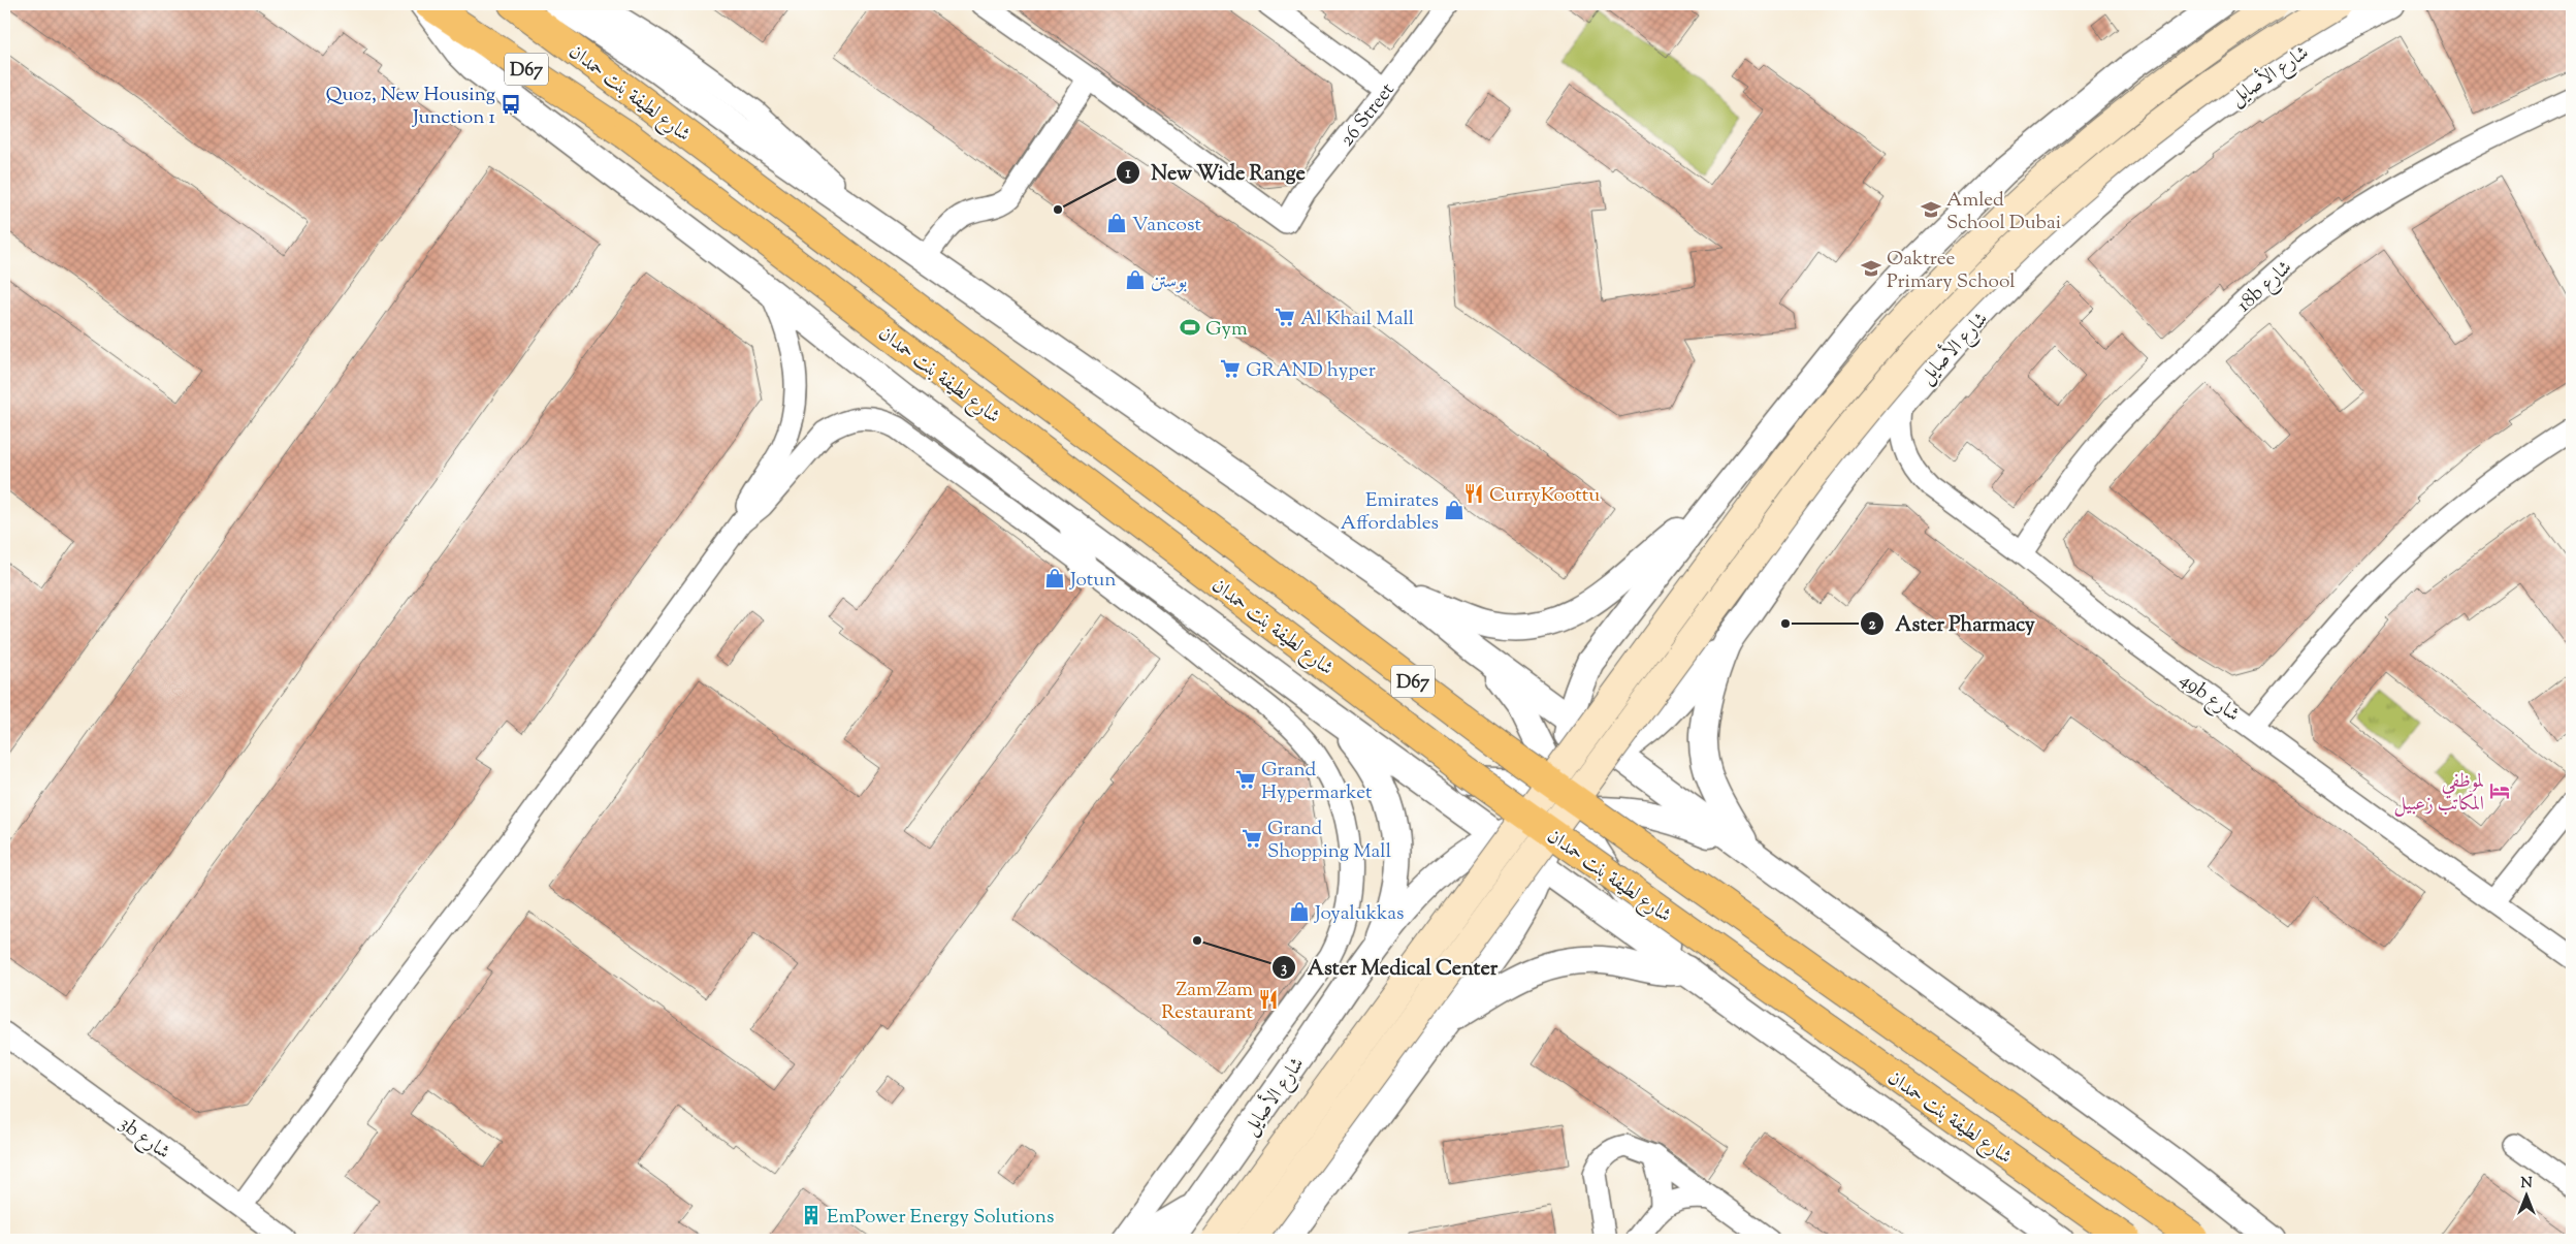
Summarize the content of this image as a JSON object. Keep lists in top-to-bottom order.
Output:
{
  "streets": {
    "main road": ["D67", "شارع لطيفة بنت حمدان"],
    "street": [
      "شارع الأصايل",
      "26 Street",
      "18b شارع",
      "49b شارع",
      "3b شارع"
    ]
  },
  "crossings": [
    ["شارع الأصايل", "49b شارع"],
    ["18b شارع", "49b شارع"]
  ],
  "places": {
    "bus stop": ["Quoz, New Housing Junction 1"],
    "other": ["New Wide Range", "Aster Pharmacy", "Aster Medical Center"],
    "school or university": ["Amled School Dubai", "Oaktree Primary School"],
    "shop": [
      "Vancost",
      "بوستن",
      "Emirates Affordables",
      "Jotun",
      "Joyalukkas"
    ],
    "supermarket": [
      "Al Khail Mall",
      "GRAND hyper",
      "Grand Hypermarket",
      "Grand Shopping Mall"
    ],
    "sports": ["Gym"],
    "restaurant": ["CurryKoottu", "Zam Zam Restaurant"],
    "hotel": ["لموظفي المكاتب زعبيل"],
    "building": ["EmPower Energy Solutions"]
  },
  "north": "top"
}
